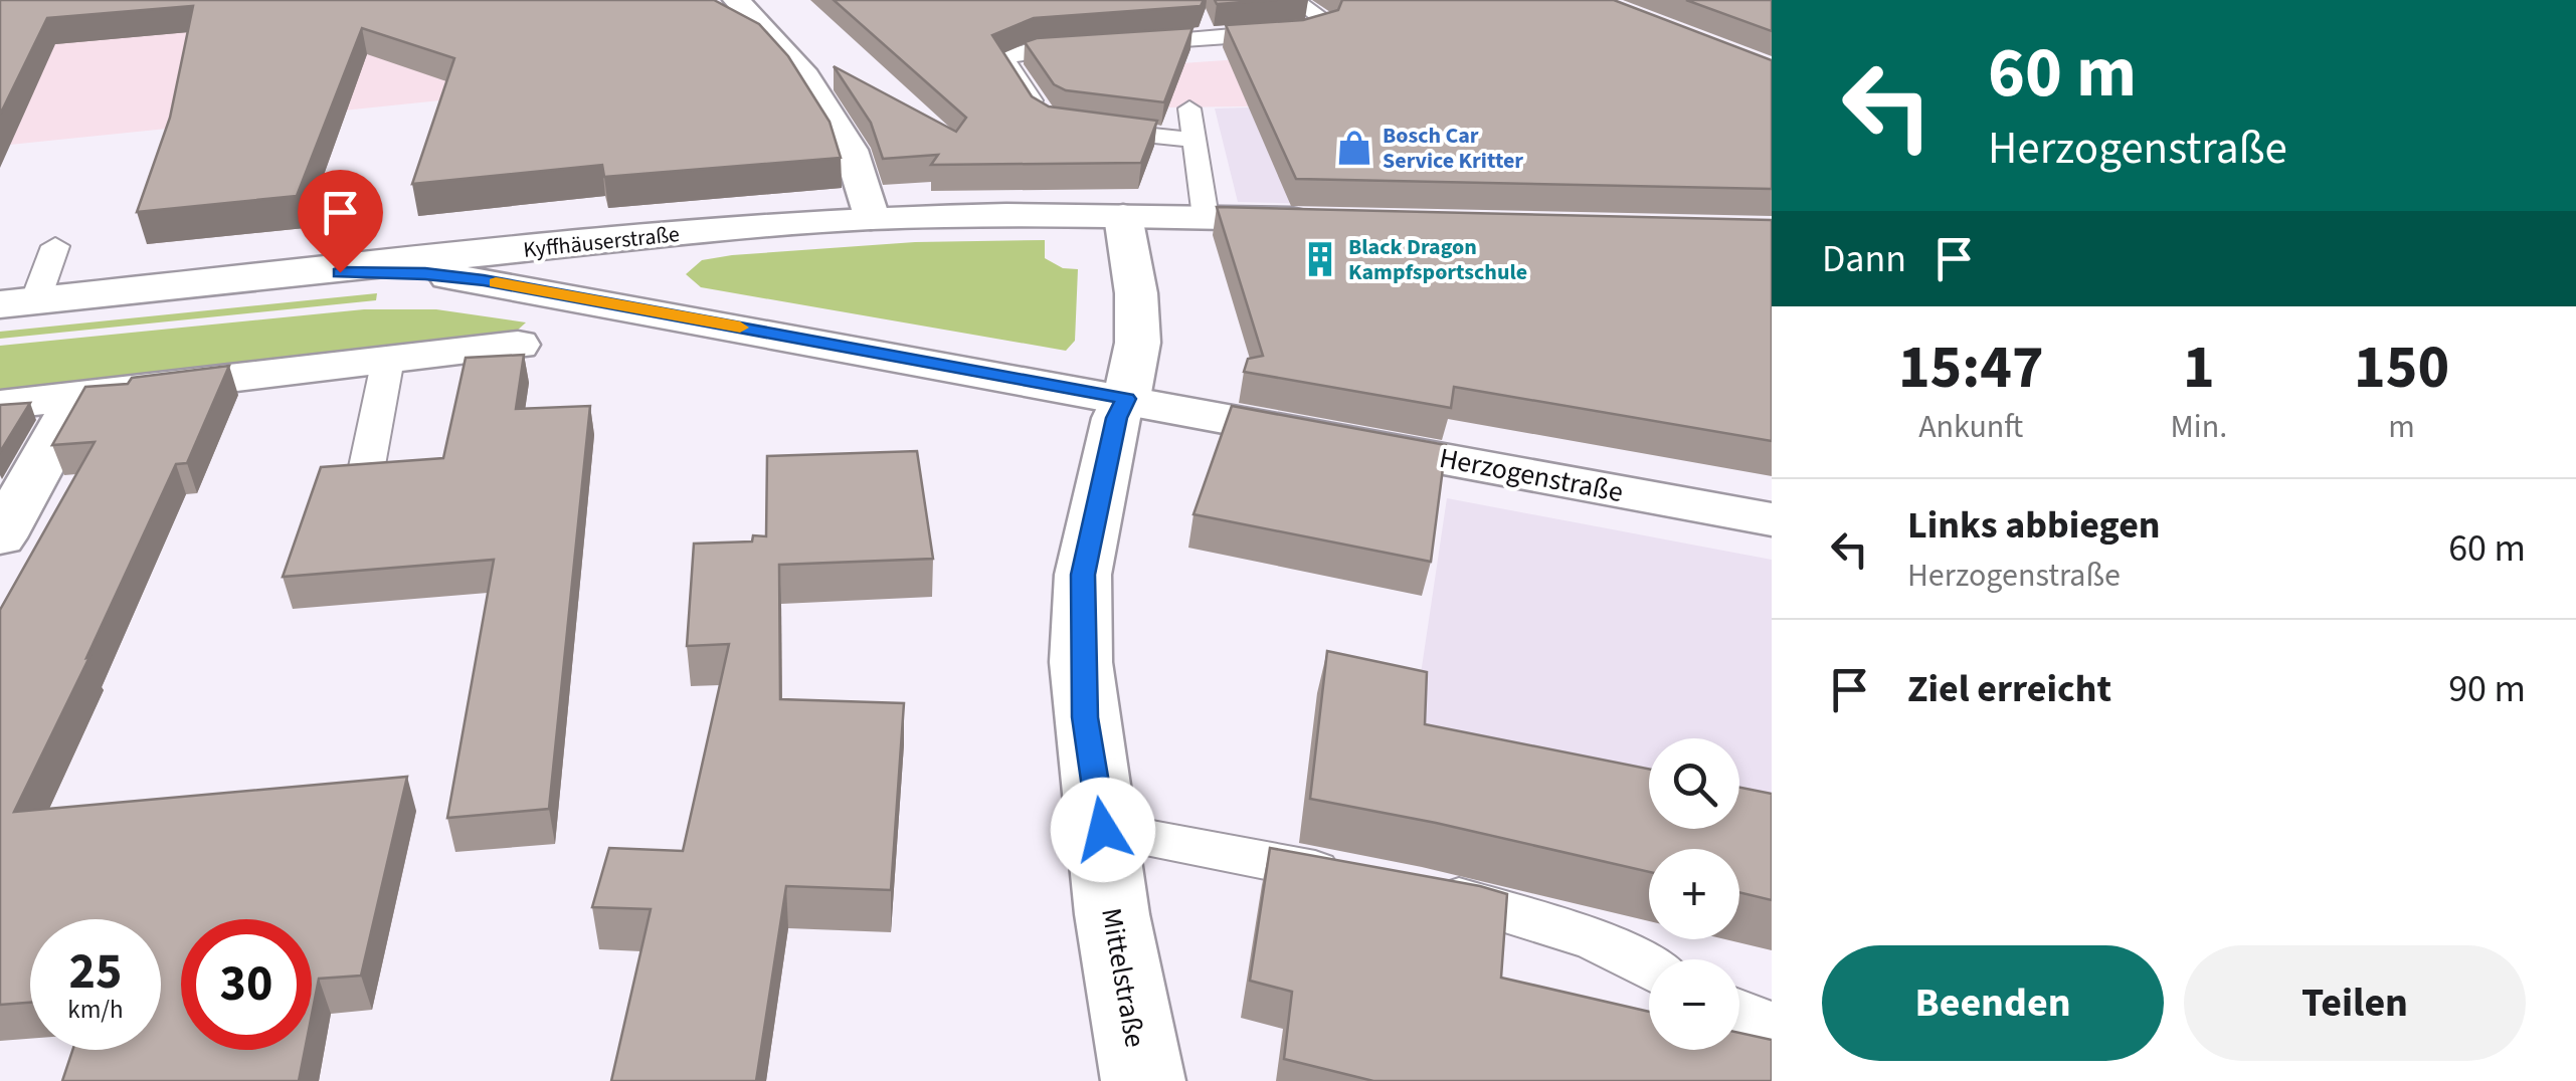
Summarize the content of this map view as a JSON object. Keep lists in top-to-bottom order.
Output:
{
  "streets": {
    "street": ["Kyffhäuserstraße", "Herzogenstraße", "Mittelstraße"]
  },
  "crossings": [
    ["Kyffhäuserstraße", "Herzogenstraße"],
    ["Kyffhäuserstraße", "Mittelstraße"],
    ["Herzogenstraße", "Mittelstraße"]
  ],
  "places": {
    "shop": ["Bosch Car Service Kritter"],
    "building": ["Black Dragon Kampfsportschule"]
  },
  "page": {
    "turn": ["60 m", "Herzogenstraße"],
    "then": "Dann",
    "eta": [
      "15:47",
      "Ankunft",
      "1",
      "Min.",
      "150",
      "m"
    ],
    "list": [
      {
        "name": "Links abbiegen",
        "note": "Herzogenstraße",
        "value": "60 m"
      },
      {
        "name": "Ziel erreicht",
        "value": "90 m"
      }
    ],
    "map_buttons": ["+", "−"],
    "speed": "25 km/h",
    "limit": "30",
    "buttons": ["Beenden", "Teilen"]
  }
}
